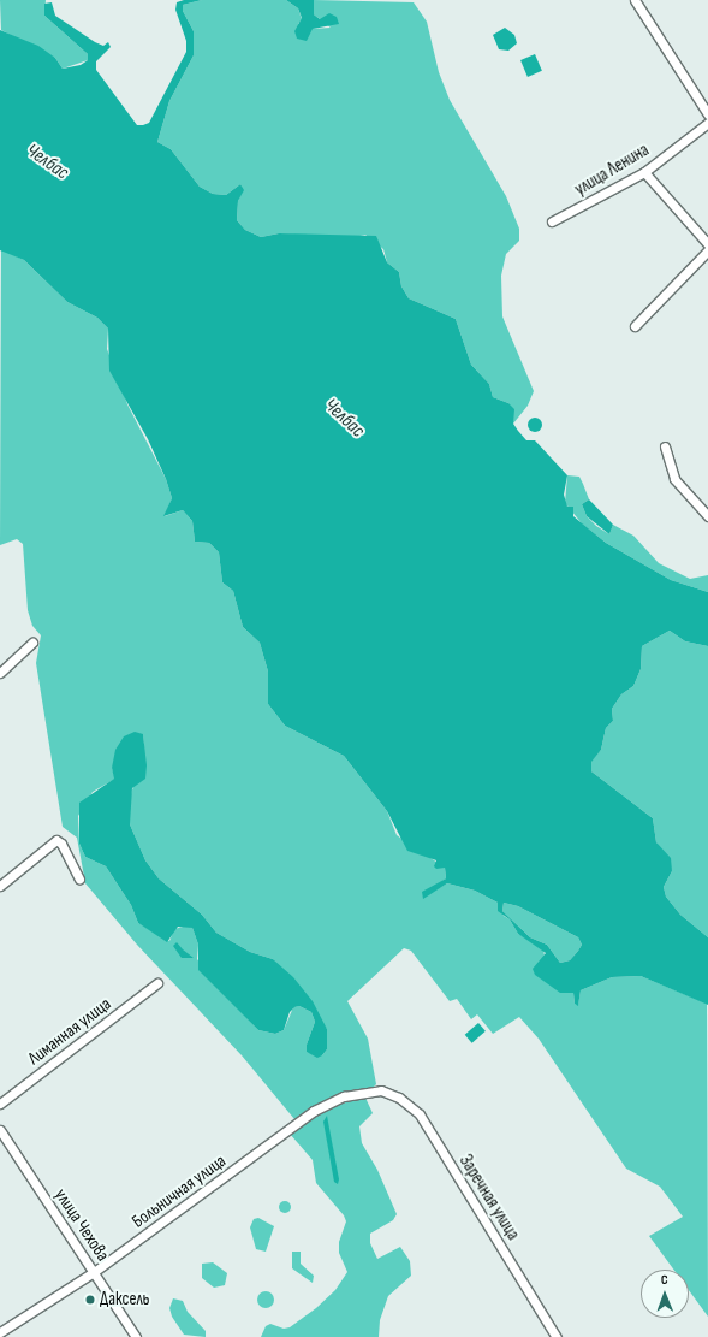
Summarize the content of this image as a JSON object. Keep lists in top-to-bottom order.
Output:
{
  "streets": {
    "street": [
      "улица Ленина",
      "Лиманная улица",
      "Больничная улица",
      "Заречная улица",
      "улица Чехова"
    ]
  },
  "crossings": [
    ["Больничная улица", "Заречная улица"],
    ["Больничная улица", "улица Чехова"]
  ],
  "water": ["Челбас"],
  "places": ["Даксель"],
  "north": "top"
}
